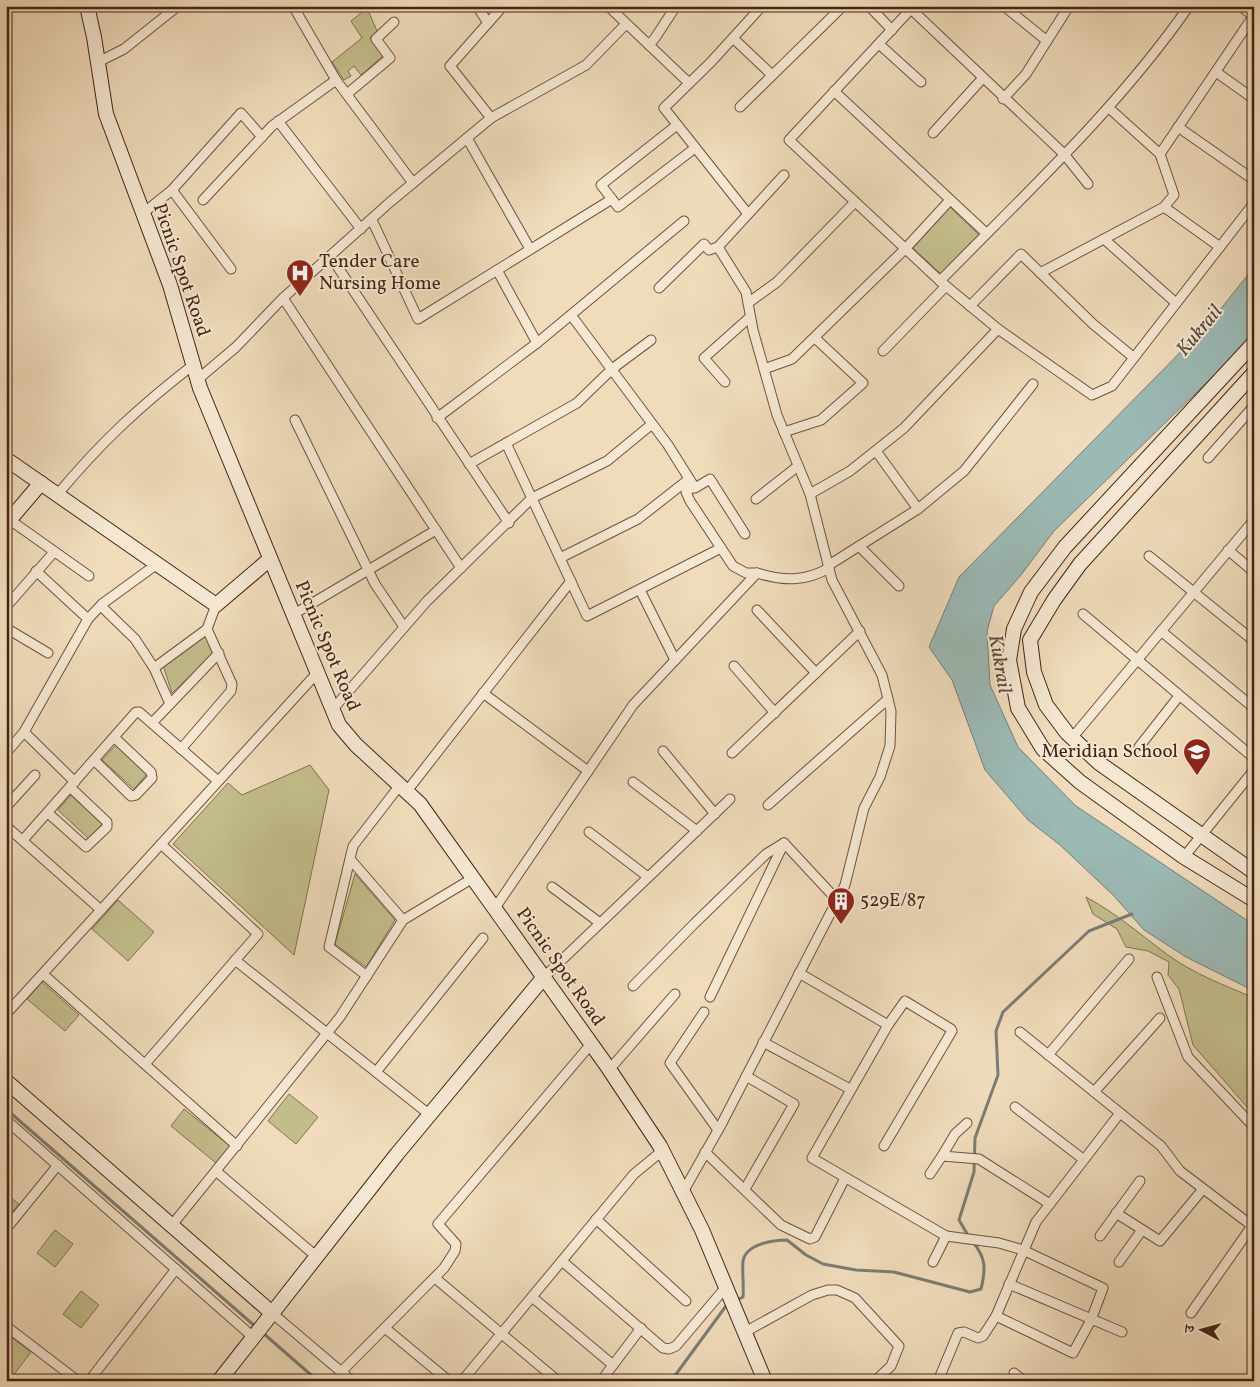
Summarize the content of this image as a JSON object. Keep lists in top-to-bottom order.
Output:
{
  "streets": {
    "street": ["Picnic Spot Road"]
  },
  "water": ["Kukrail"],
  "places": {
    "hospital": ["Tender Care Nursing Home"],
    "school or university": ["Meridian School"],
    "building": ["529E/87"]
  },
  "north": "left"
}
